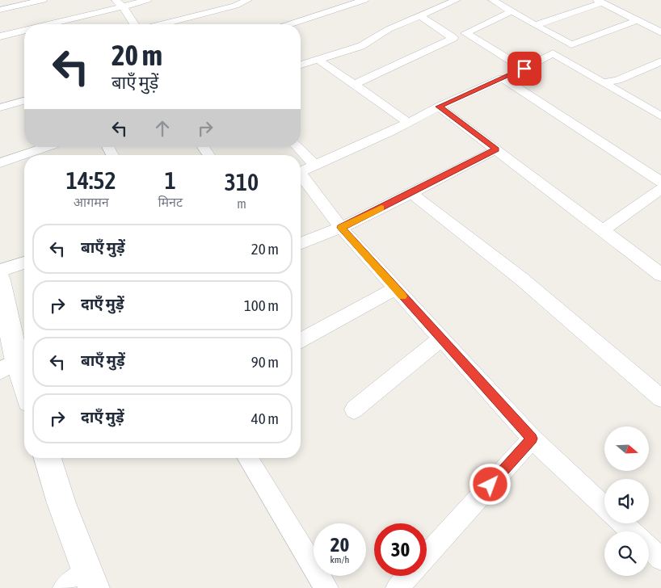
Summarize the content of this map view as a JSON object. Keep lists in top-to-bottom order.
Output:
{
  "north": "right",
  "page": {
    "turn": ["20 m", "बाएँ मुड़ें"],
    "eta": [
      "14:52",
      "आगमन",
      "1",
      "मिनट",
      "310",
      "m"
    ],
    "list": [
      {
        "name": "बाएँ मुड़ें",
        "value": "20 m"
      },
      {
        "name": "दाएँ मुड़ें",
        "value": "100 m"
      },
      {
        "name": "बाएँ मुड़ें",
        "value": "90 m"
      },
      {
        "name": "दाएँ मुड़ें",
        "value": "40 m"
      }
    ],
    "speed": "20 km/h",
    "limit": "30"
  }
}
